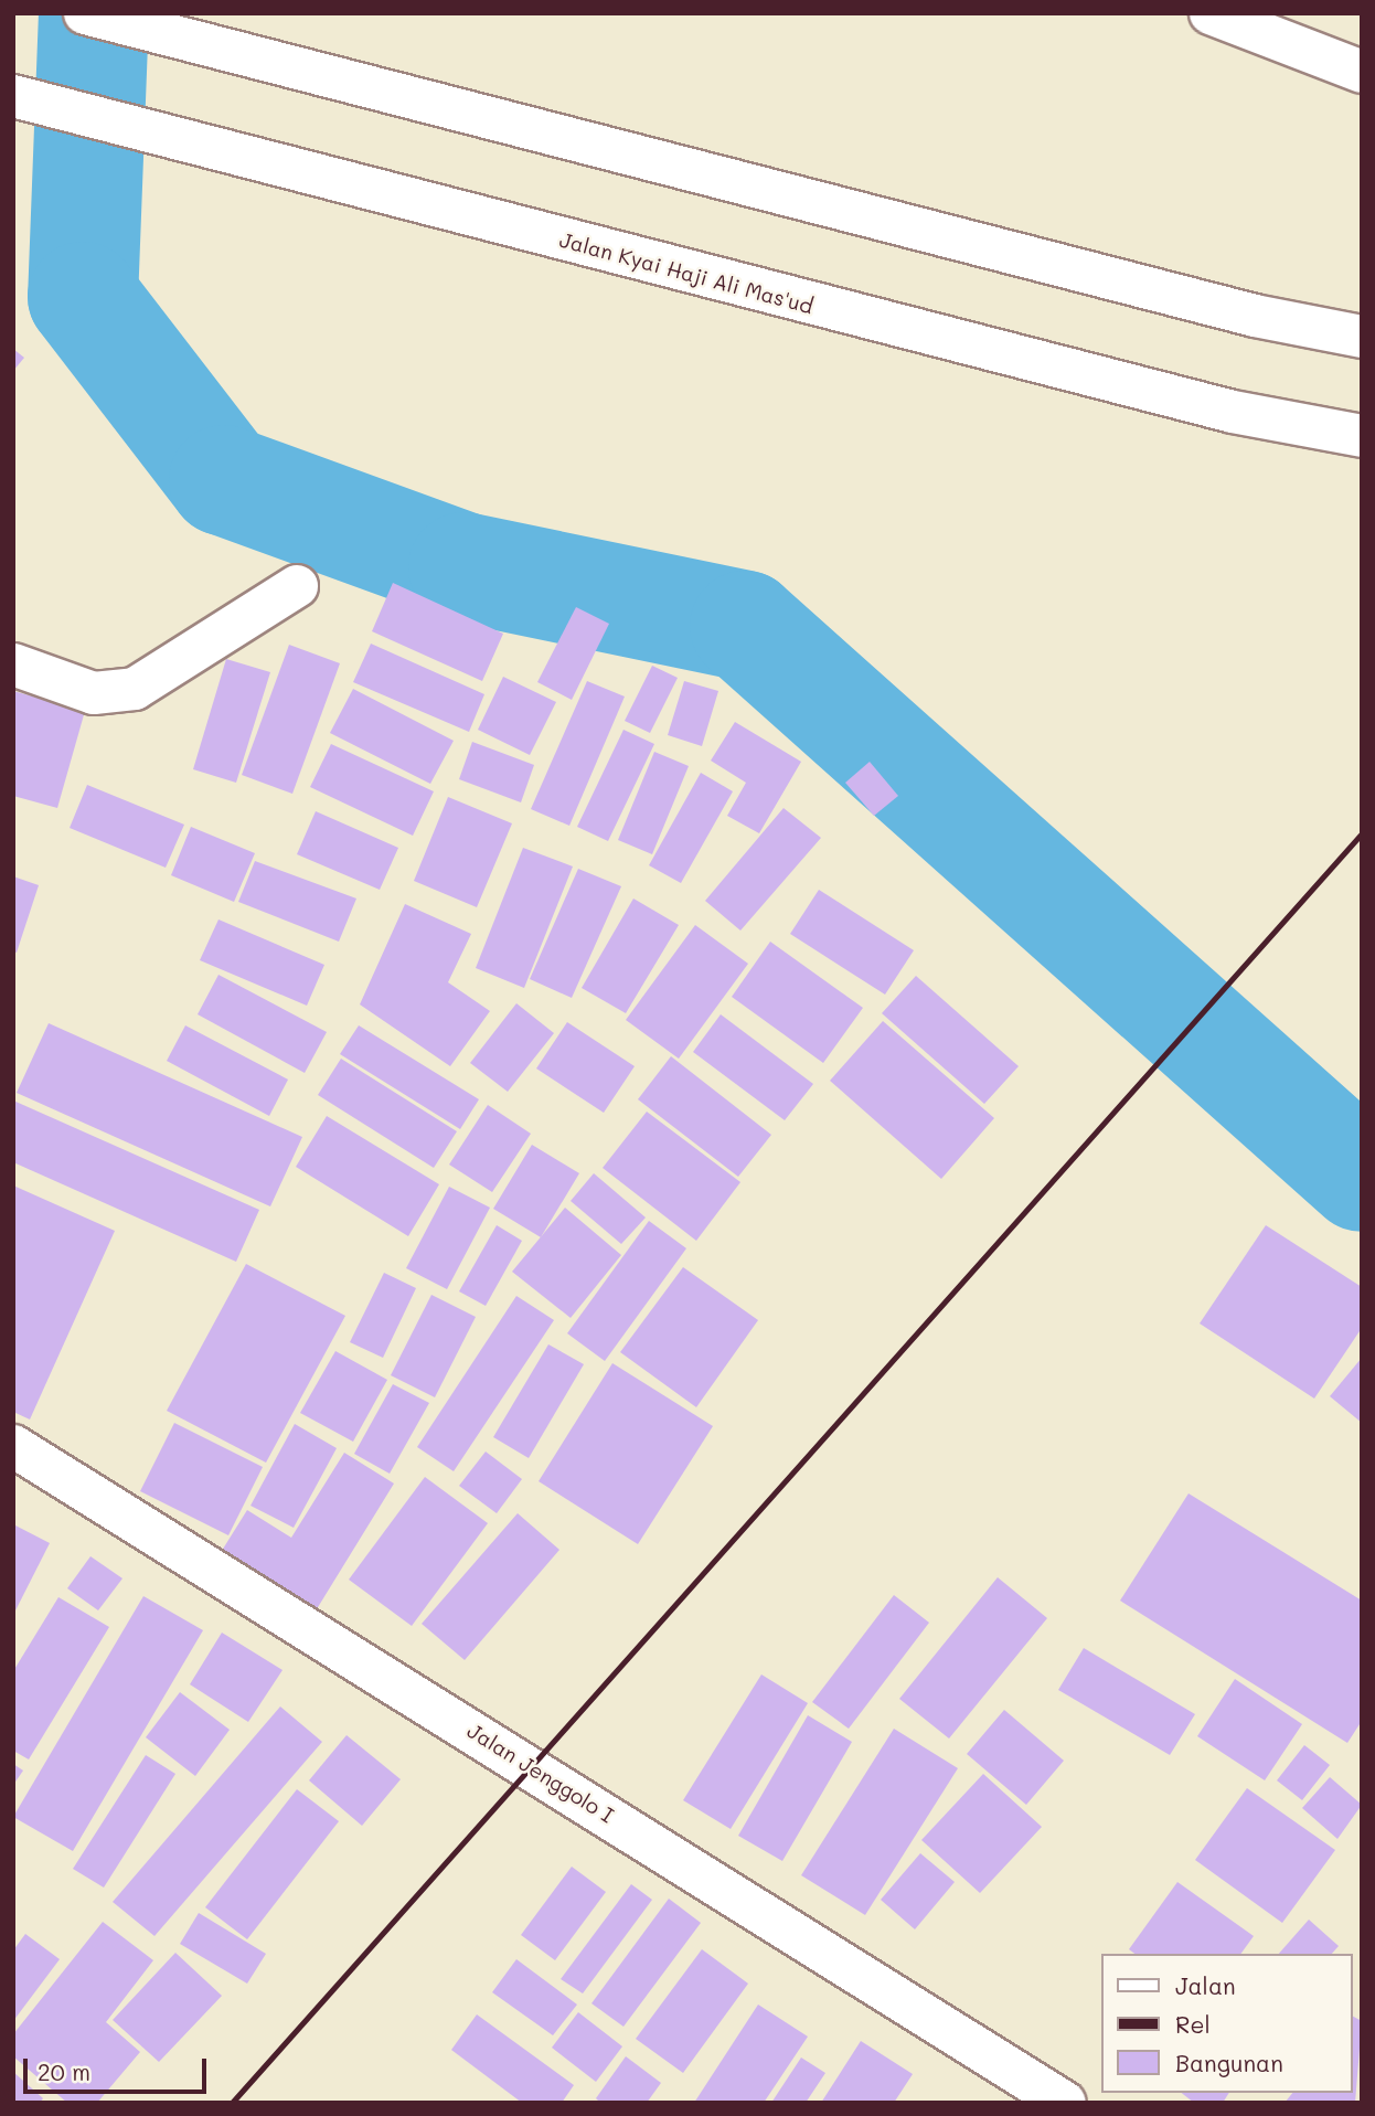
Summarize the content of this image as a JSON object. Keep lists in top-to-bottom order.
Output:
{
  "streets": {
    "street": ["Jalan Kyai Haji Ali Mas'ud", "Jalan Jenggolo I"]
  },
  "legend": ["Jalan", "Rel", "Bangunan"],
  "scale_bar": "20 m"
}
